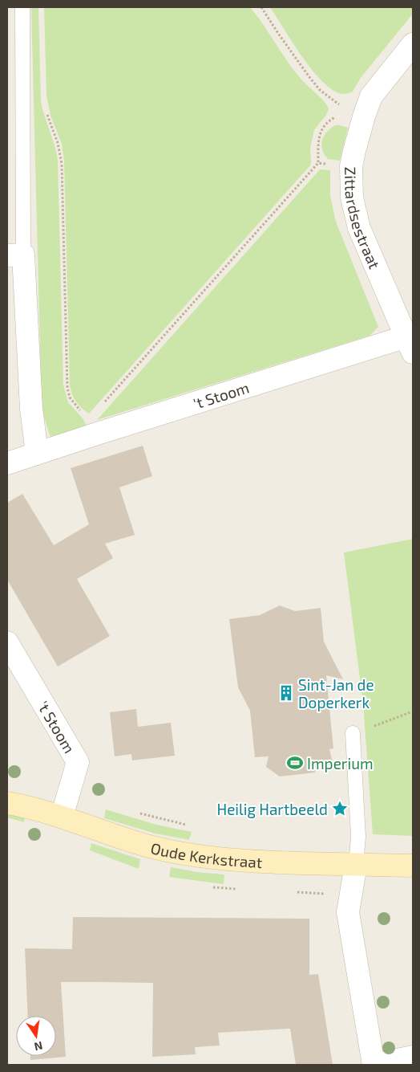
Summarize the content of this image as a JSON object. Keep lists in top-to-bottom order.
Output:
{
  "streets": {
    "street": ["Zittardsestraat", "'t Stoom", "Oude Kerkstraat"]
  },
  "crossings": [
    ["Zittardsestraat", "'t Stoom"],
    ["'t Stoom", "Oude Kerkstraat"]
  ],
  "places": {
    "building": ["Sint-Jan de Doperkerk"],
    "sports": ["Imperium"],
    "place": ["Heilig Hartbeeld"]
  },
  "north": "bottom"
}
